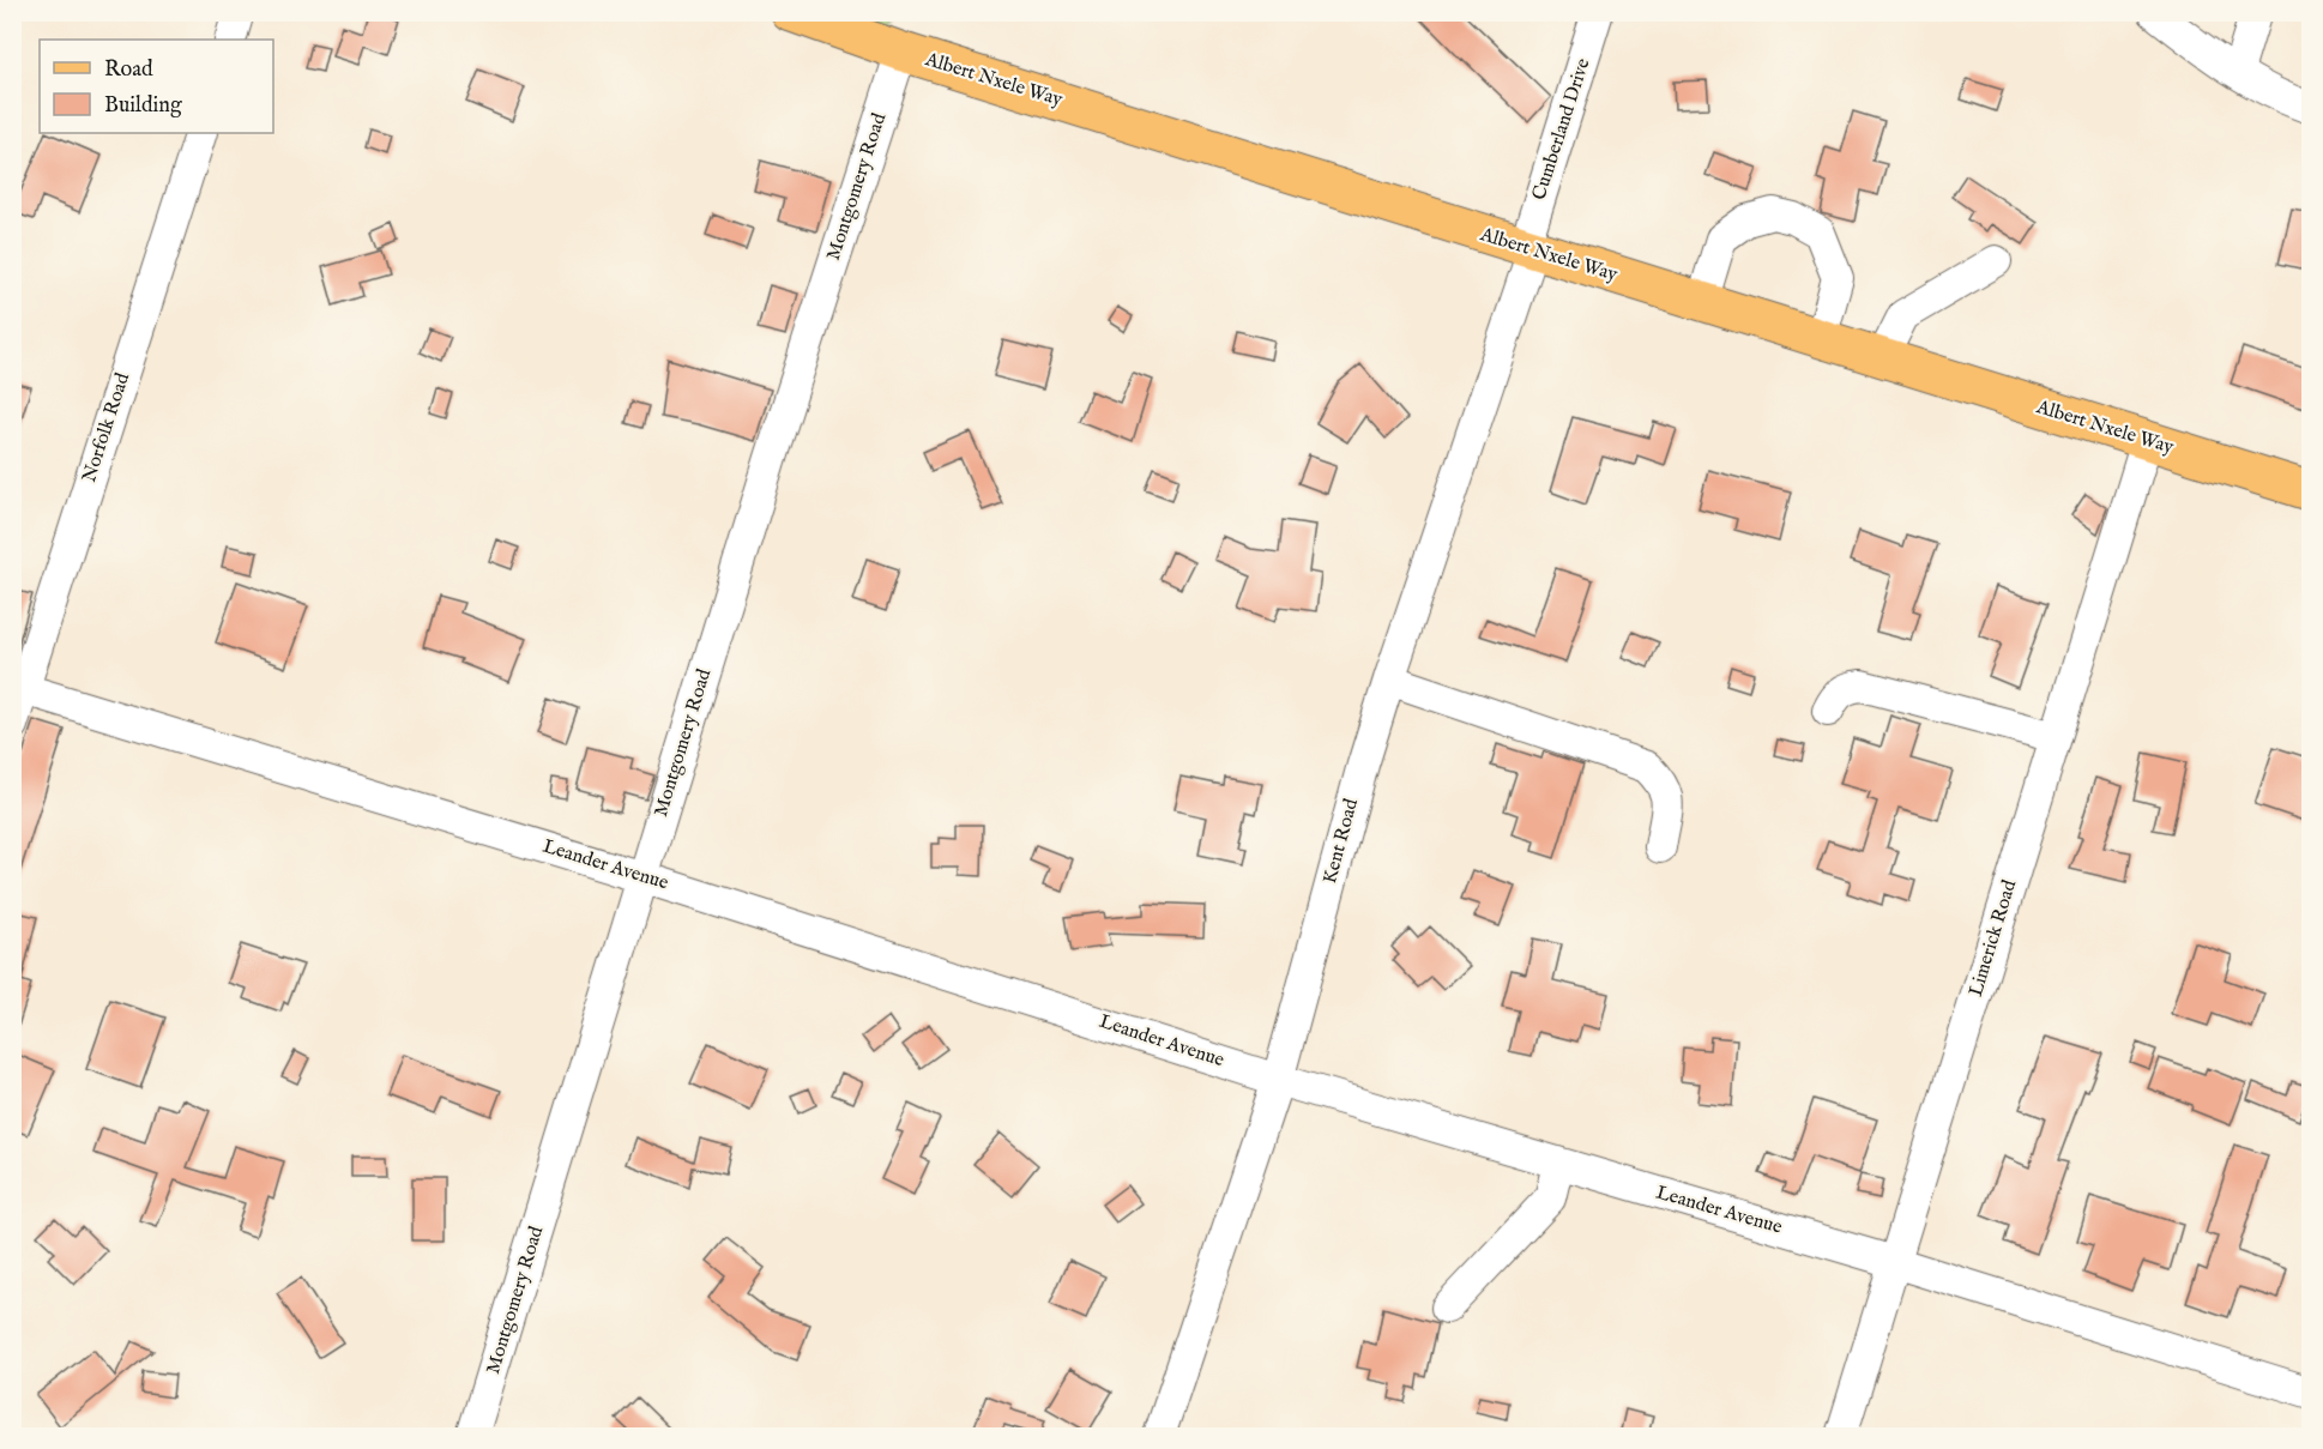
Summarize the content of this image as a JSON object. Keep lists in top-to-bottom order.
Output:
{
  "streets": {
    "main road": ["Albert Nxele Way"],
    "street": [
      "Cumberland Drive",
      "Montgomery Road",
      "Norfolk Road",
      "Kent Road",
      "Leander Avenue",
      "Limerick Road"
    ]
  },
  "crossings": [
    ["Albert Nxele Way", "Cumberland Drive"],
    ["Albert Nxele Way", "Montgomery Road"],
    ["Albert Nxele Way", "Kent Road"],
    ["Albert Nxele Way", "Limerick Road"],
    ["Cumberland Drive", "Kent Road"],
    ["Montgomery Road", "Leander Avenue"],
    ["Norfolk Road", "Leander Avenue"],
    ["Kent Road", "Leander Avenue"],
    ["Leander Avenue", "Limerick Road"]
  ],
  "legend": ["Road", "Building"]
}
